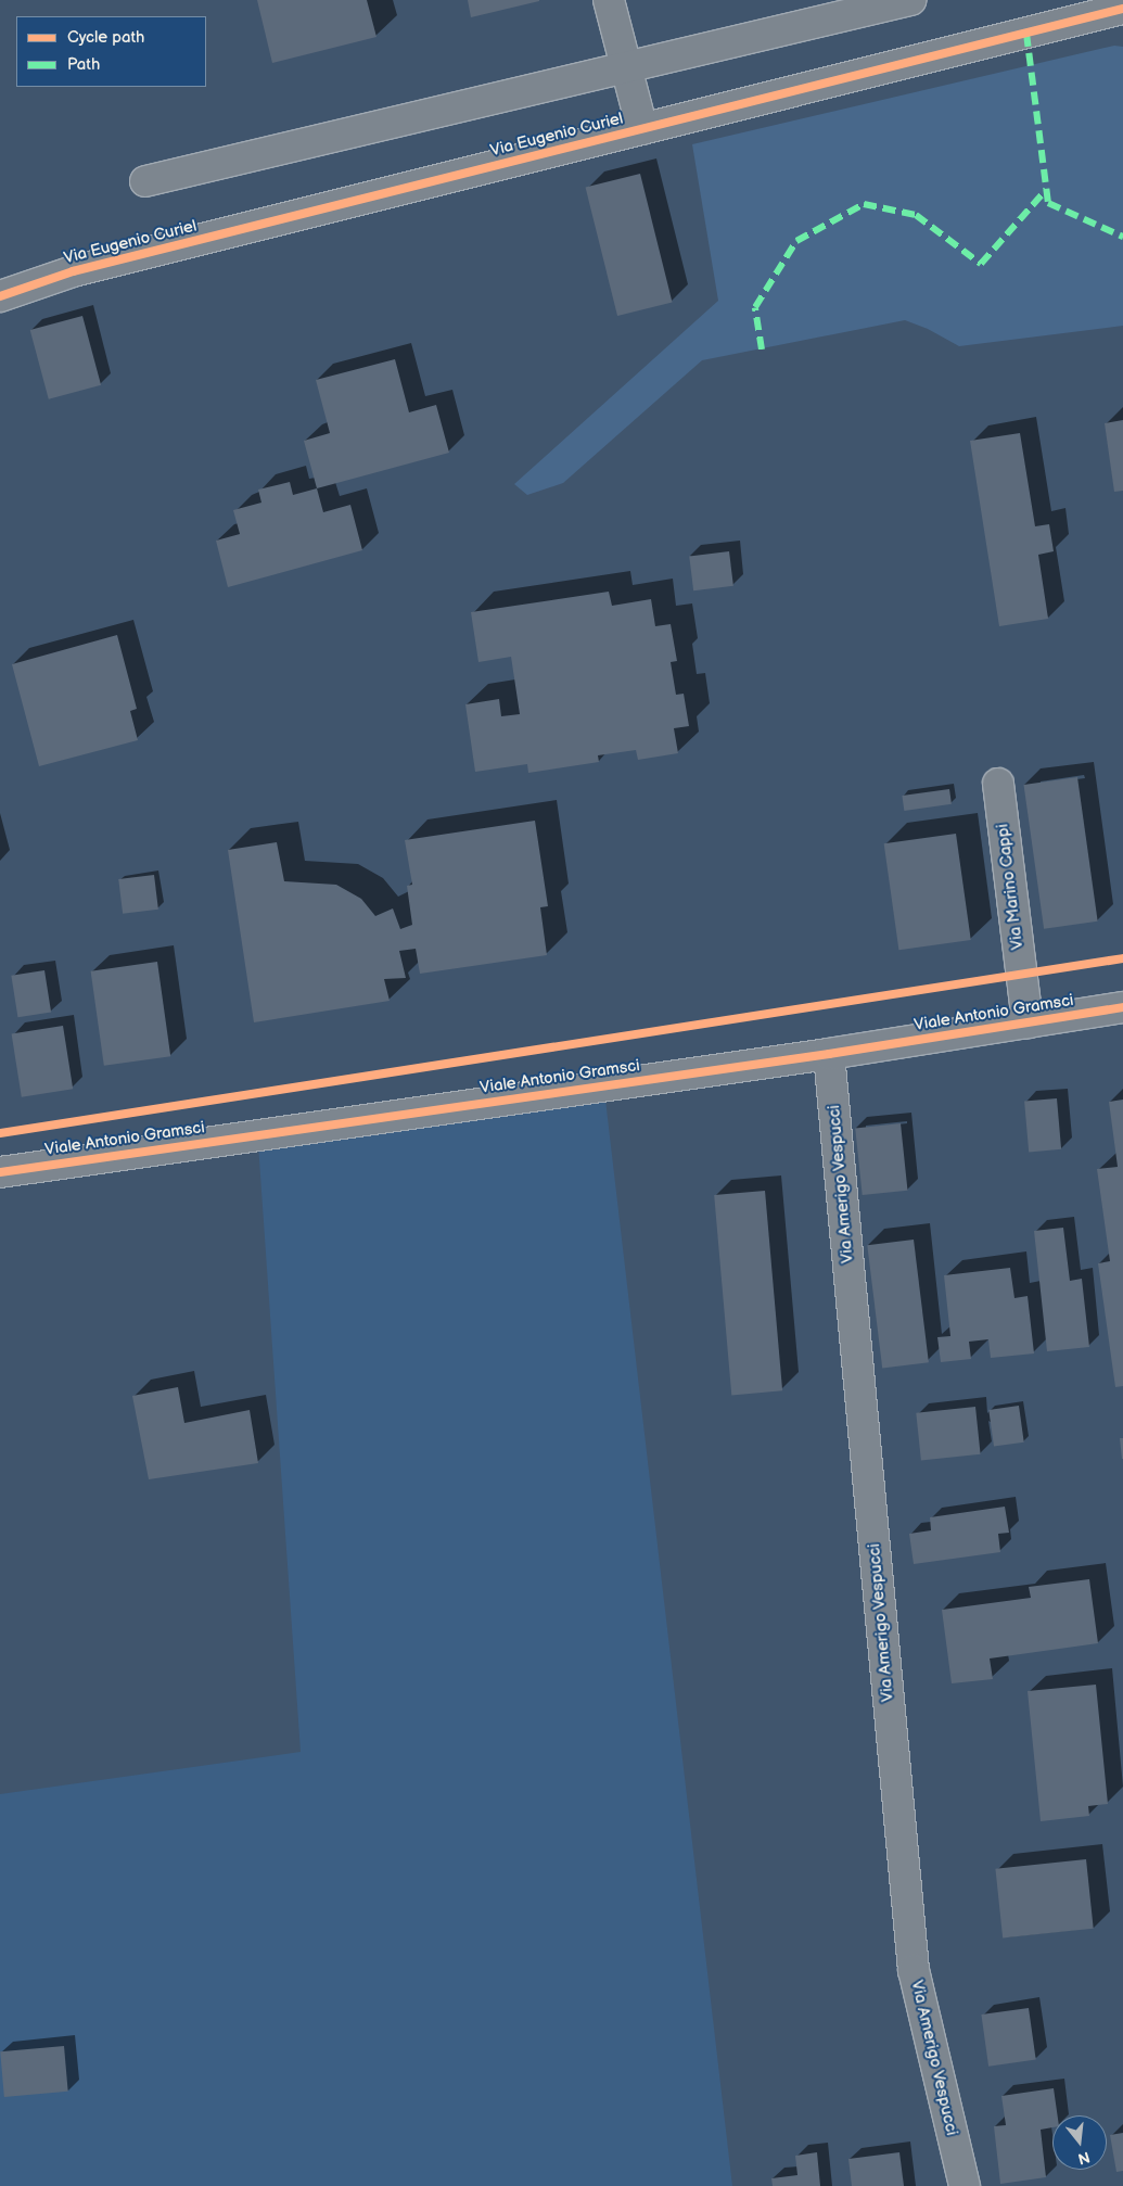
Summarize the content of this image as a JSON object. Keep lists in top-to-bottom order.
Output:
{
  "streets": {
    "street": [
      "Via Eugenio Curiel",
      "Via Marino Cappi",
      "Viale Antonio Gramsci",
      "Via Amerigo Vespucci"
    ]
  },
  "crossings": [
    ["Via Marino Cappi", "Viale Antonio Gramsci"],
    ["Viale Antonio Gramsci", "Via Amerigo Vespucci"]
  ],
  "legend": ["Cycle path", "Path"],
  "north": "bottom"
}
